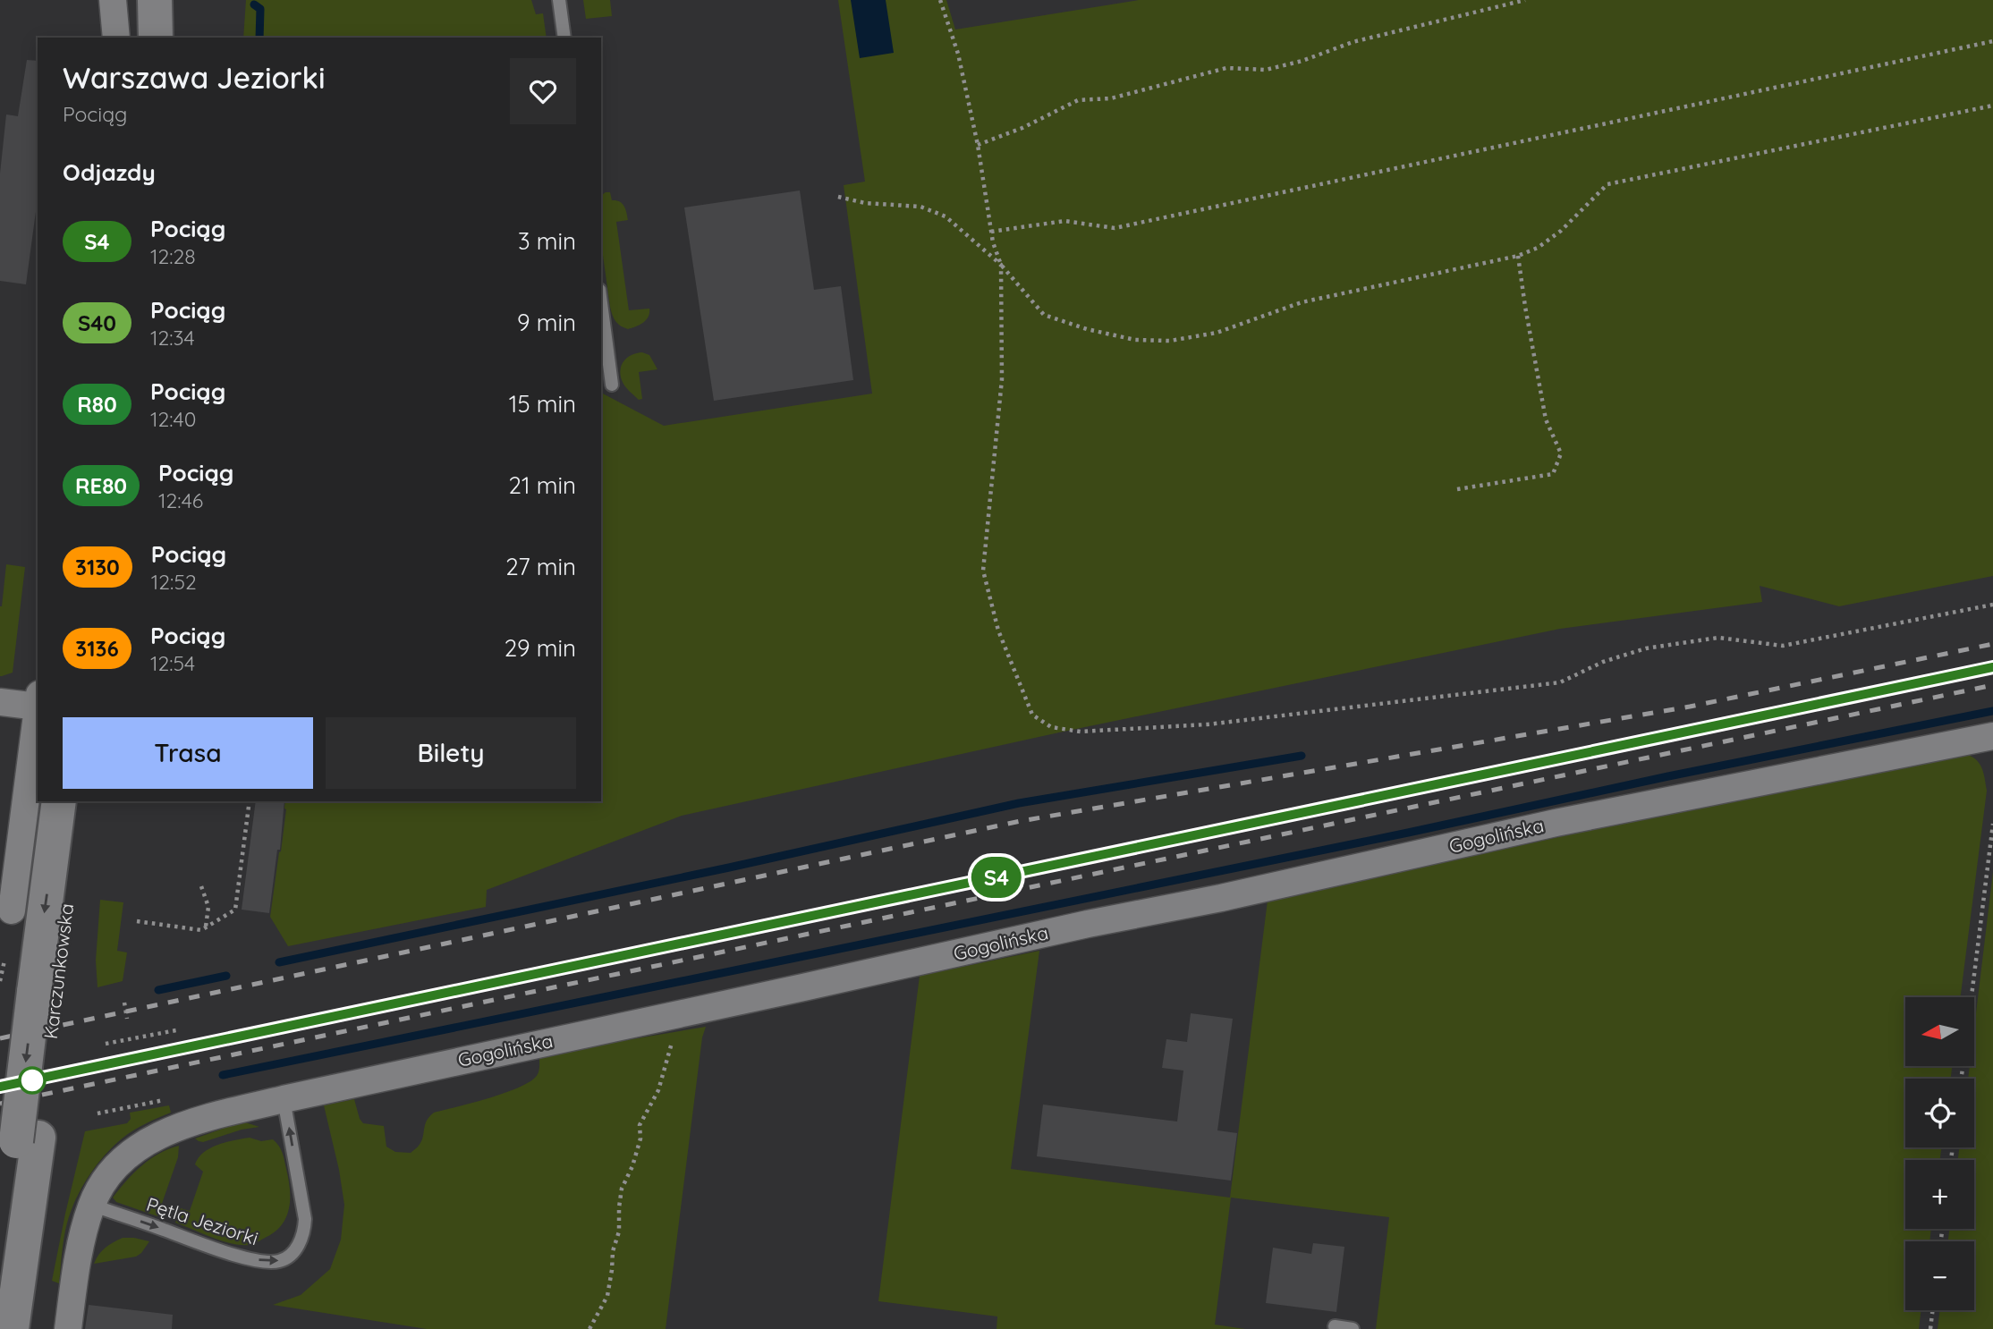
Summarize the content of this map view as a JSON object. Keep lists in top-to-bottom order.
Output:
{
  "streets": {
    "street": ["Gogolińska", "Karczunkowska"],
    "lane": ["Pętla Jeziorki"]
  },
  "crossings": [
    ["Gogolińska", "Pętla Jeziorki"]
  ],
  "north": "left",
  "page": {
    "on_map": "S4",
    "heading": [
      ["Warszawa Jeziorki", "Pociąg"],
      "Odjazdy"
    ],
    "list": [
      {
        "mark": "S4",
        "name": "Pociąg",
        "note": "12:28",
        "value": "3 min"
      },
      {
        "mark": "S40",
        "name": "Pociąg",
        "note": "12:34",
        "value": "9 min"
      },
      {
        "mark": "R80",
        "name": "Pociąg",
        "note": "12:40",
        "value": "15 min"
      },
      {
        "mark": "RE80",
        "name": "Pociąg",
        "note": "12:46",
        "value": "21 min"
      },
      {
        "mark": "3130",
        "name": "Pociąg",
        "note": "12:52",
        "value": "27 min"
      },
      {
        "mark": "3136",
        "name": "Pociąg",
        "note": "12:54",
        "value": "29 min"
      }
    ],
    "buttons": ["Trasa", "Bilety"],
    "map_buttons": ["+", "−"]
  }
}
